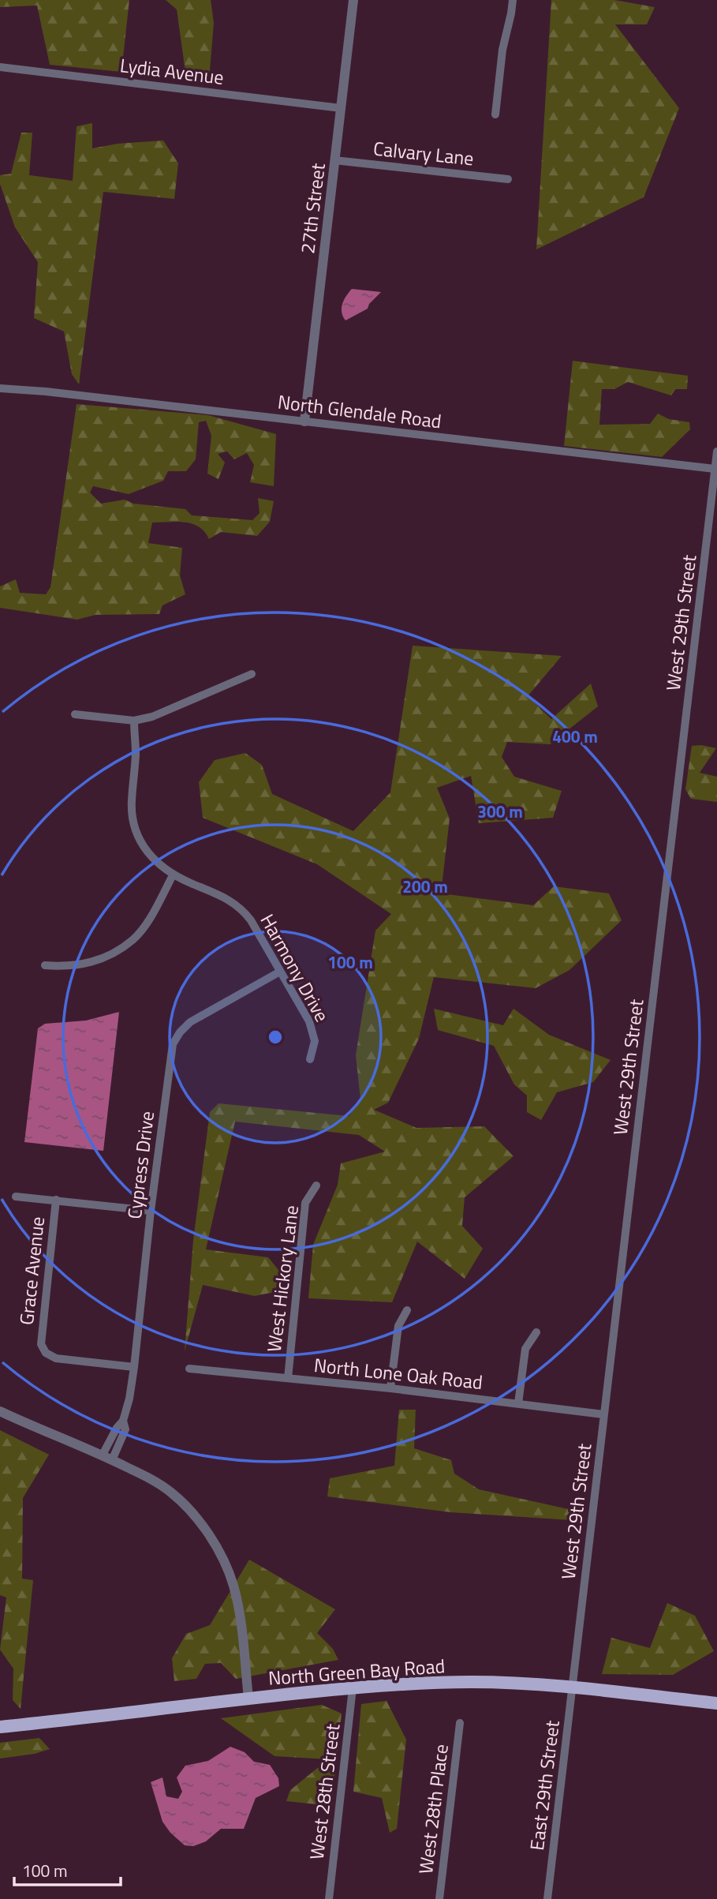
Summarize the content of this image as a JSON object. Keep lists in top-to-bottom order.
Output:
{
  "streets": {
    "main road": ["North Green Bay Road"],
    "street": [
      "Lydia Avenue",
      "Calvary Lane",
      "27th Street",
      "North Glendale Road",
      "West 29th Street",
      "Harmony Drive",
      "Cypress Drive",
      "Grace Avenue",
      "West Hickory Lane",
      "North Lone Oak Road",
      "East 29th Street",
      "West 28th Street",
      "West 28th Place"
    ]
  },
  "crossings": [
    ["Lydia Avenue", "27th Street"],
    ["Calvary Lane", "27th Street"],
    ["27th Street", "North Glendale Road"],
    ["North Glendale Road", "West 29th Street"],
    ["West 29th Street", "North Lone Oak Road"],
    ["West 29th Street", "North Green Bay Road"],
    ["West 29th Street", "East 29th Street"],
    ["Harmony Drive", "Cypress Drive"],
    ["Cypress Drive", "Grace Avenue"],
    ["West Hickory Lane", "North Lone Oak Road"],
    ["North Green Bay Road", "East 29th Street"],
    ["North Green Bay Road", "West 28th Street"]
  ],
  "scale_bar": "100 m",
  "rings": [
    "400 m",
    "300 m",
    "200 m",
    "100 m"
  ]
}
